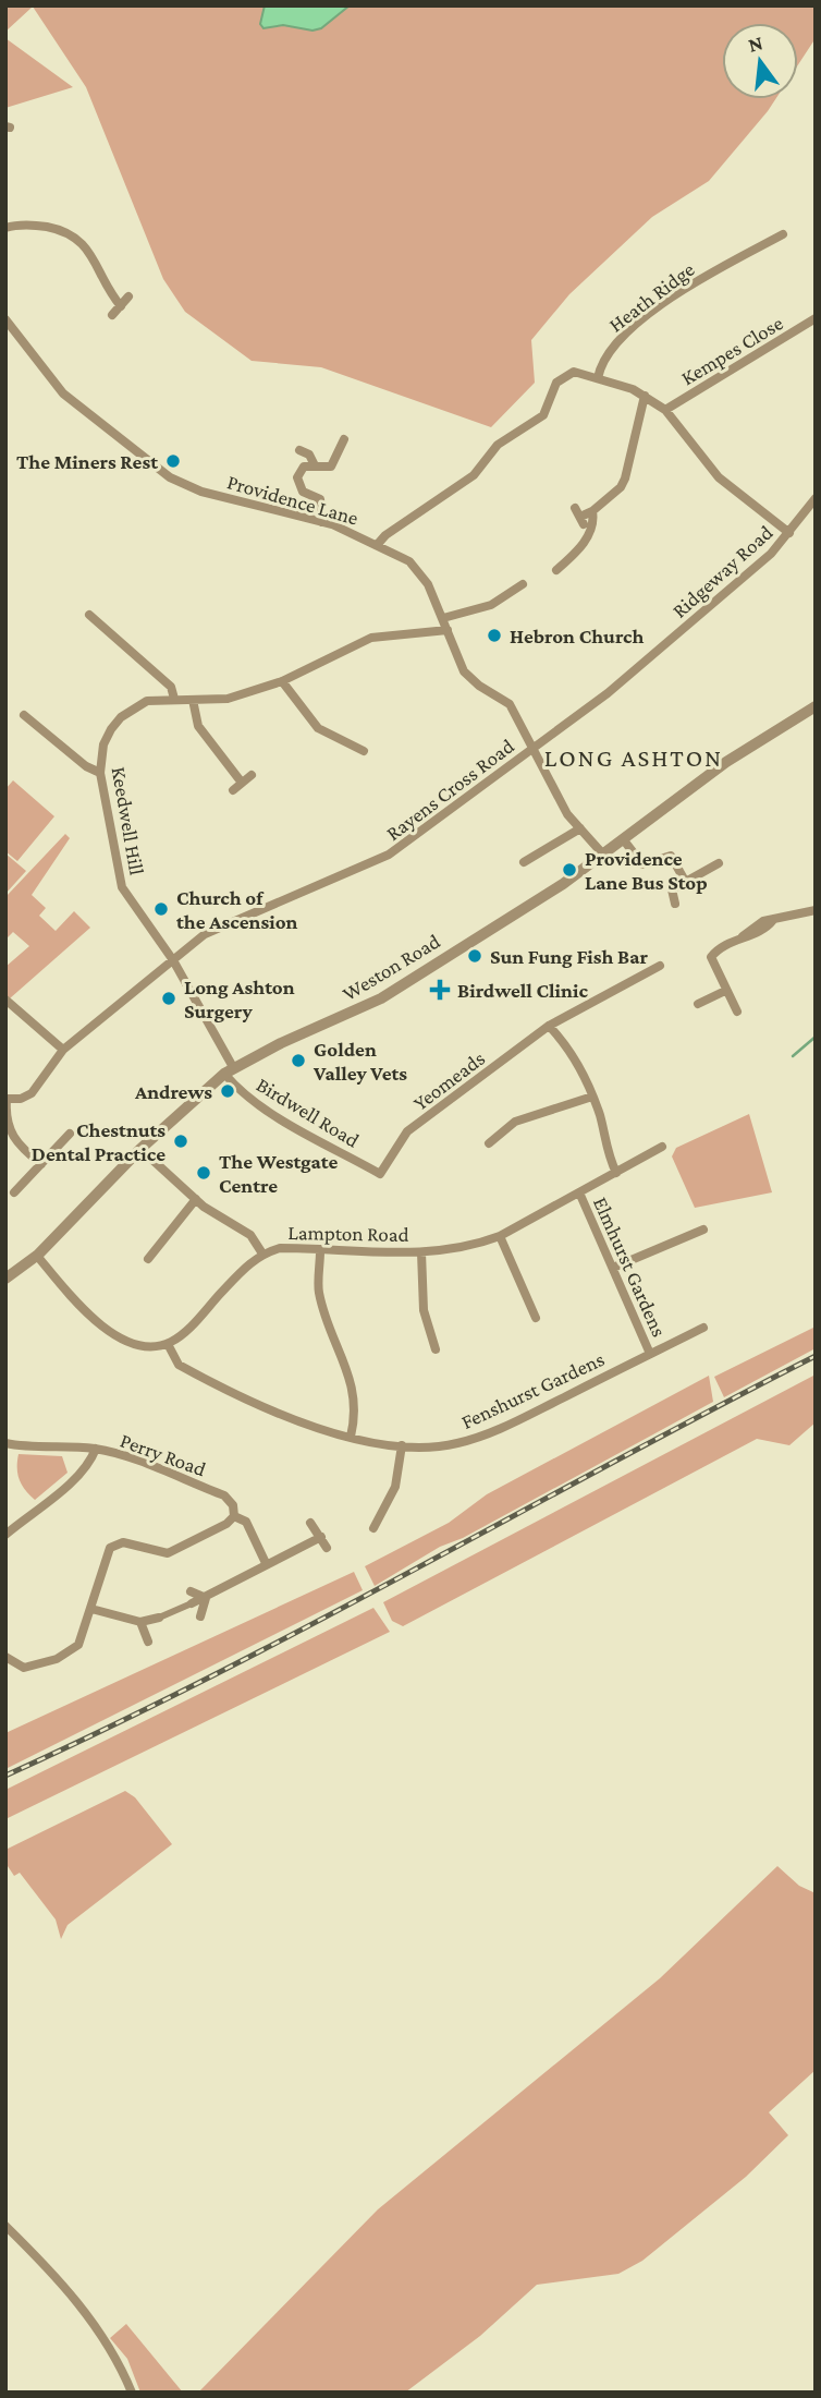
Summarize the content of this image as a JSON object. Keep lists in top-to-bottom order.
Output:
{
  "streets": {
    "street": [
      "Heath Ridge",
      "Kempes Close",
      "Providence Lane",
      "Ridgeway Road",
      "Rayens Cross Road",
      "Keedwell Hill",
      "Weston Road",
      "Yeomeads",
      "Birdwell Road",
      "Lampton Road",
      "Elmhurst Gardens",
      "Fenshurst Gardens",
      "Perry Road"
    ]
  },
  "crossings": [
    ["Providence Lane", "Ridgeway Road"],
    ["Providence Lane", "Rayens Cross Road"],
    ["Providence Lane", "Keedwell Hill"],
    ["Providence Lane", "Weston Road"],
    ["Ridgeway Road", "Rayens Cross Road"],
    ["Rayens Cross Road", "Keedwell Hill"],
    ["Keedwell Hill", "Weston Road"],
    ["Keedwell Hill", "Birdwell Road"],
    ["Weston Road", "Birdwell Road"],
    ["Yeomeads", "Birdwell Road"],
    ["Lampton Road", "Elmhurst Gardens"],
    ["Lampton Road", "Fenshurst Gardens"],
    ["Elmhurst Gardens", "Fenshurst Gardens"]
  ],
  "districts": ["LONG ASHTON"],
  "places": {
    "other": [
      "The Miners Rest",
      "Hebron Church",
      "Providence Lane Bus Stop",
      "Church of the Ascension",
      "Sun Fung Fish Bar",
      "Long Ashton Surgery",
      "Golden Valley Vets",
      "Andrews",
      "Chestnuts Dental Practice",
      "The Westgate Centre"
    ],
    "health": ["Birdwell Clinic"]
  },
  "north": "top"
}
